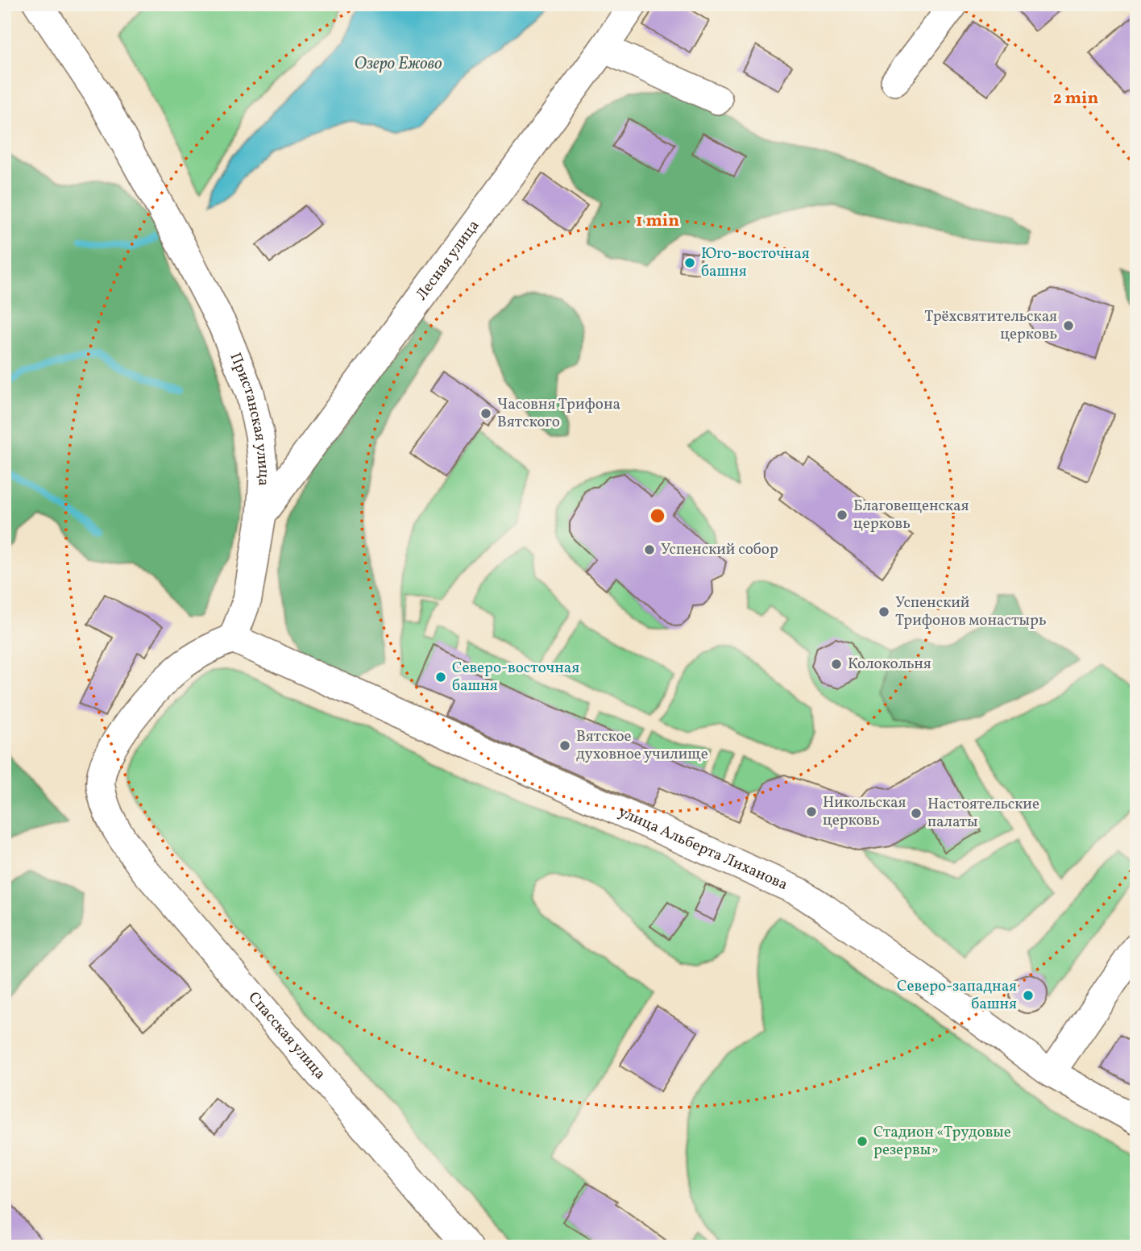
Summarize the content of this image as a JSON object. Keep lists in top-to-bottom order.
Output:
{
  "streets": {
    "street": [
      "Лесная улица",
      "Пристанская улица",
      "улица Альберта Лиханова",
      "Спасская улица"
    ]
  },
  "crossings": [
    ["Лесная улица", "Пристанская улица"],
    ["Пристанская улица", "улица Альберта Лиханова"],
    ["Пристанская улица", "Спасская улица"],
    ["улица Альберта Лиханова", "Спасская улица"]
  ],
  "water": ["Озеро Ежово"],
  "places": [
    "Юго-восточная башня",
    "Трёхсвятительская церковь",
    "Часовня Трифона Вятского",
    "Благовещенская церковь",
    "Успенский собор",
    "Успенский Трифонов монастырь",
    "Колокольня",
    "Северо-восточная башня",
    "Вятское духовное училище",
    "Никольская церковь",
    "Настоятельские палаты",
    "Северо-западная башня",
    "Стадион «Трудовые резервы»"
  ],
  "rings": ["2 min", "1 min"]
}
